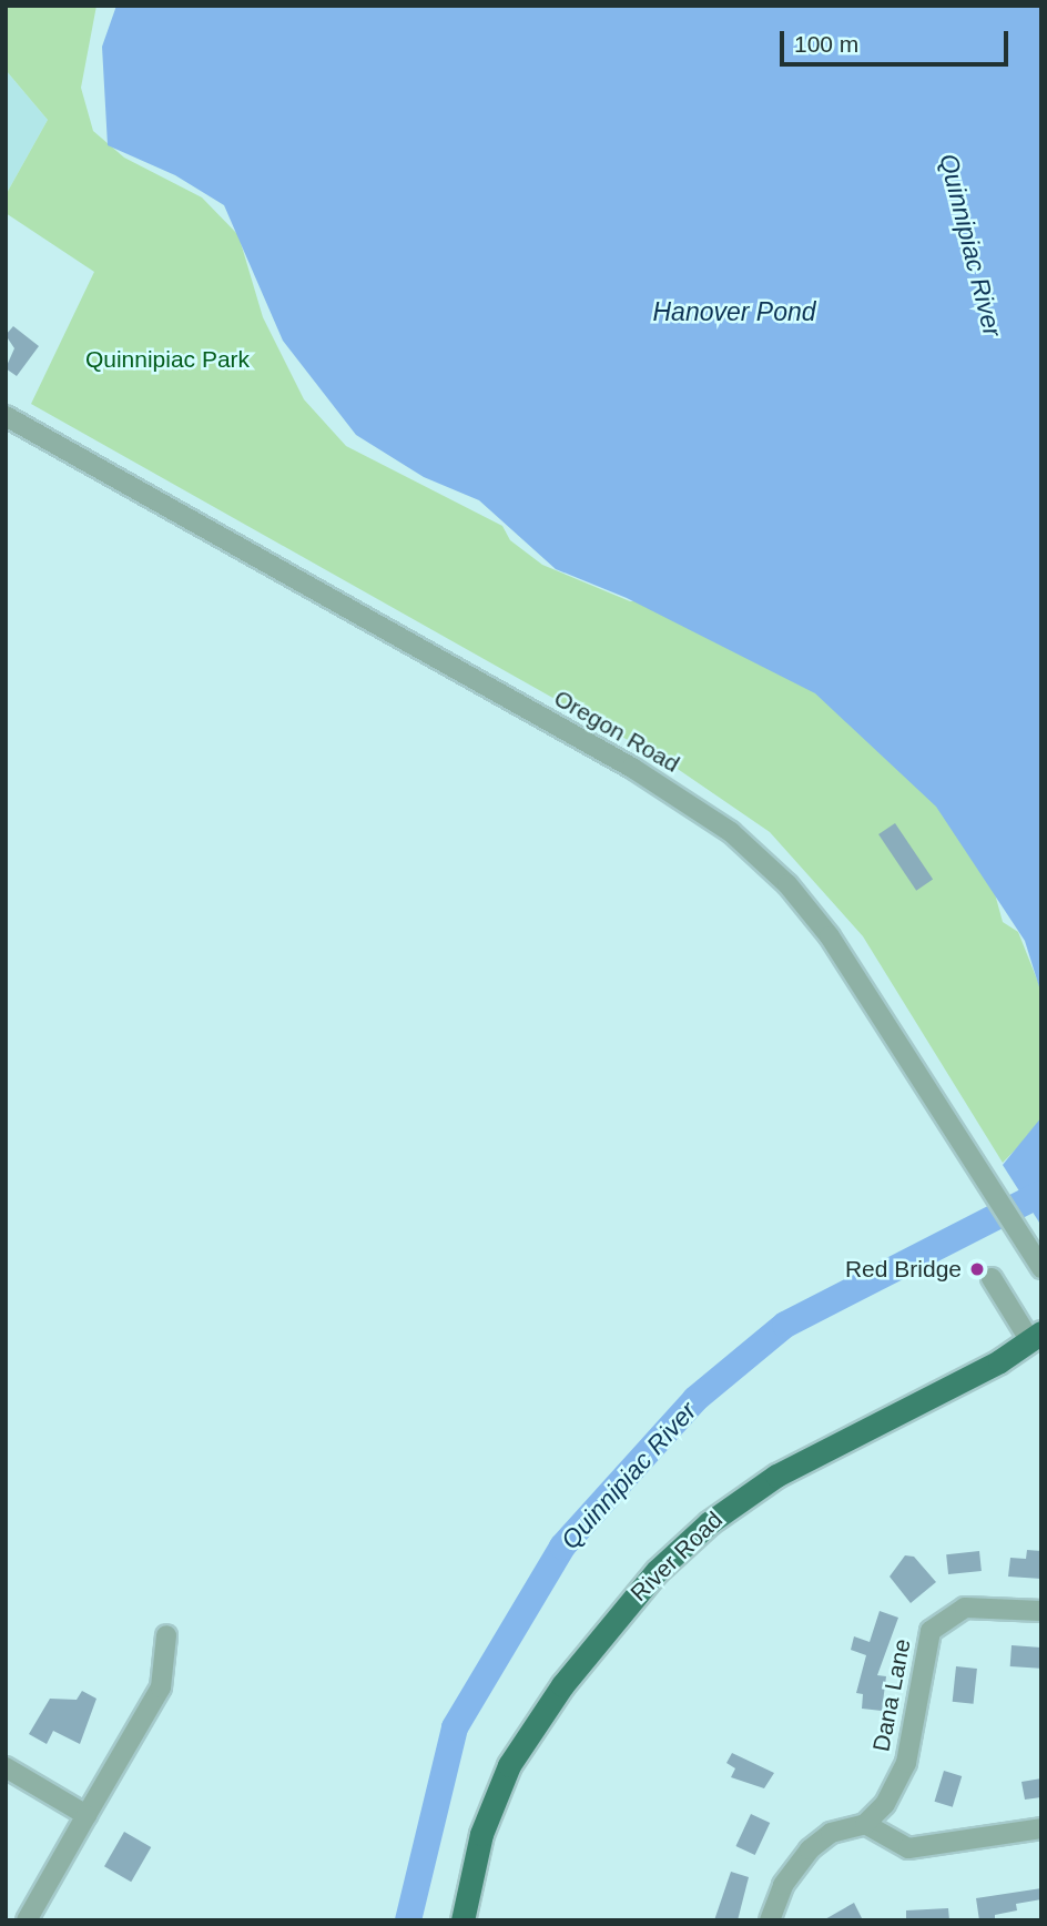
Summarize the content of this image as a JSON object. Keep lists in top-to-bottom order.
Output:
{
  "streets": {
    "main road": ["River Road"],
    "street": ["Oregon Road", "Dana Lane"]
  },
  "water": ["Quinnipiac River", "Hanover Pond"],
  "parks": ["Quinnipiac Park"],
  "places": ["Red Bridge"],
  "scale_bar": "100 m"
}
